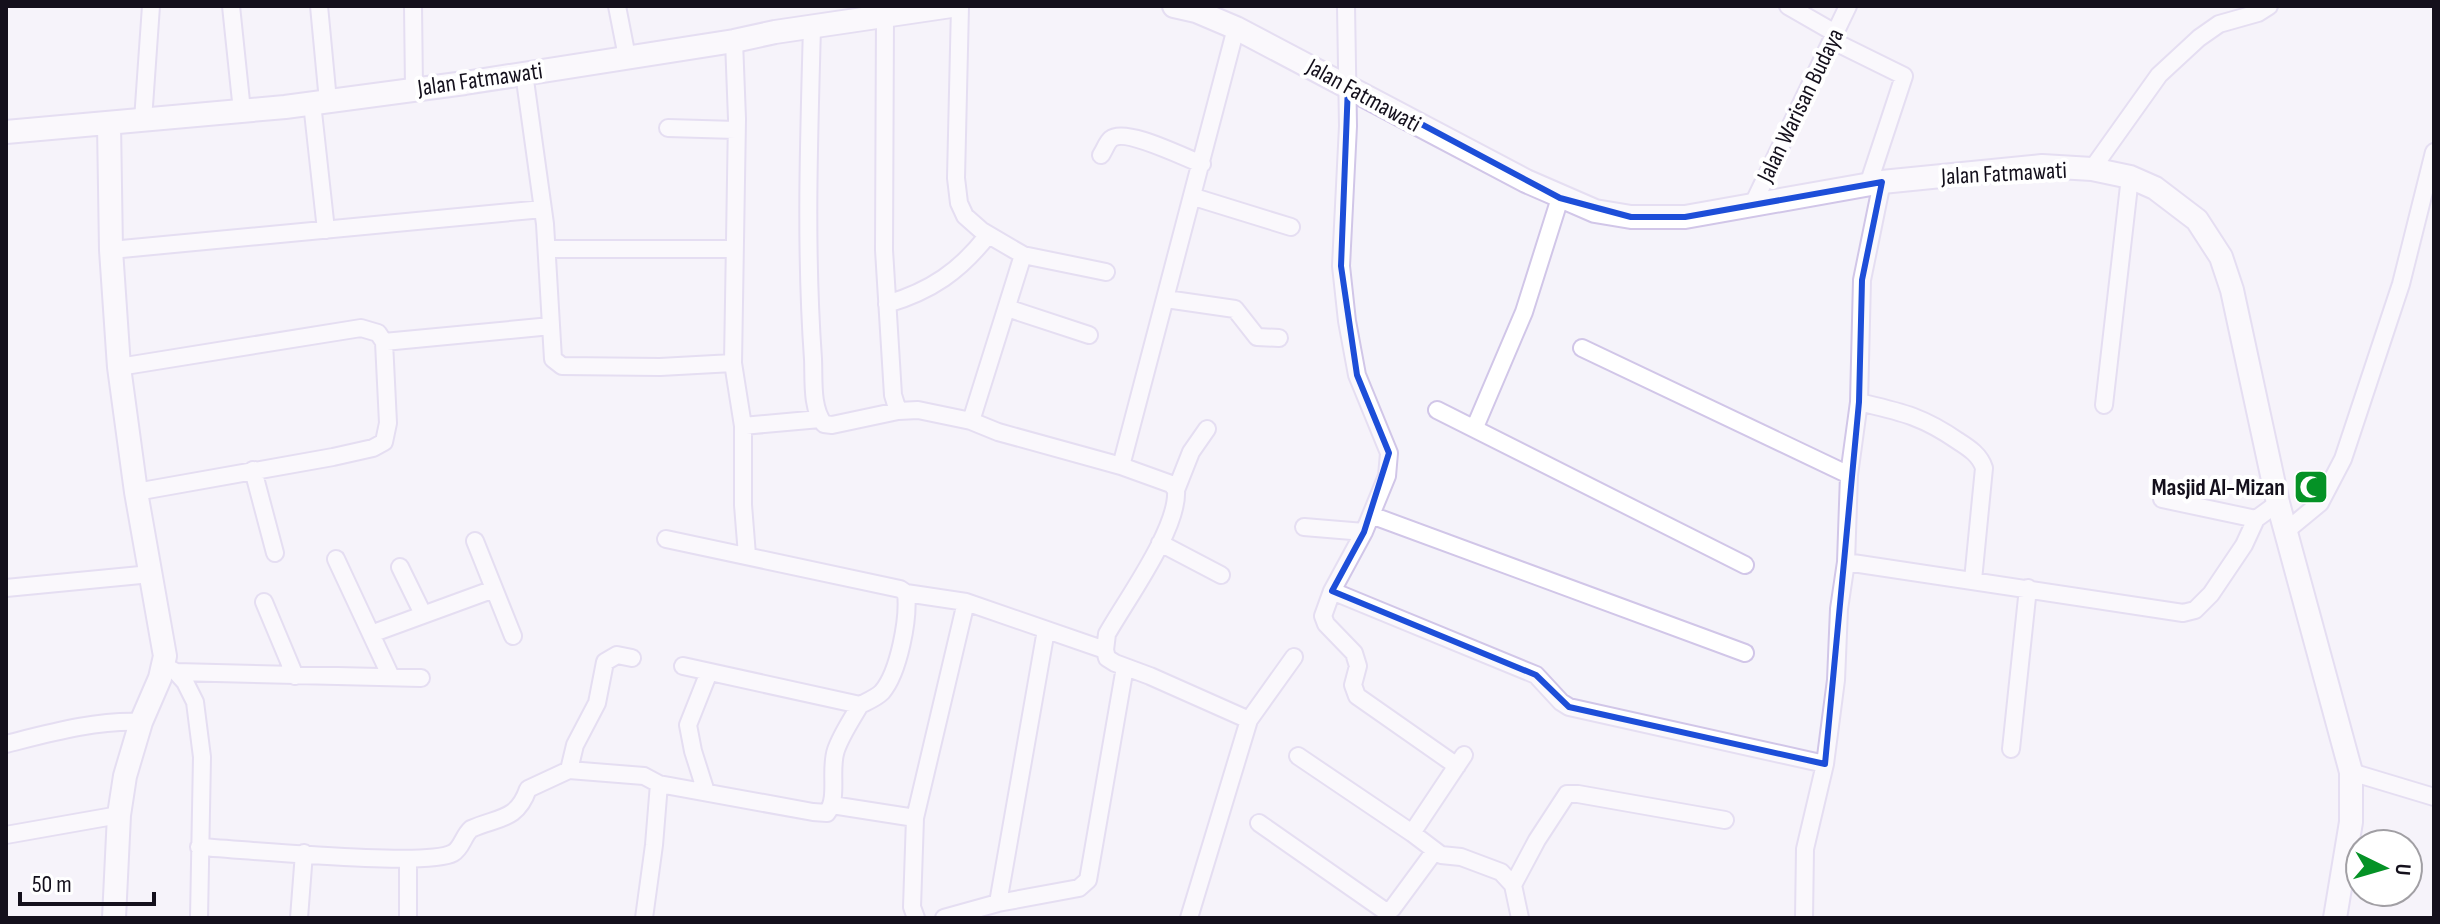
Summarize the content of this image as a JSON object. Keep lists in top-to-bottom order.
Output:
{
  "streets": {
    "street": ["Jalan Fatmawati", "Jalan Warisan Budaya"]
  },
  "crossings": [
    ["Jalan Fatmawati", "Jalan Warisan Budaya"]
  ],
  "places": {
    "mosque": ["Masjid Al-Mizan"]
  },
  "scale_bar": "50 m",
  "north": "right"
}
